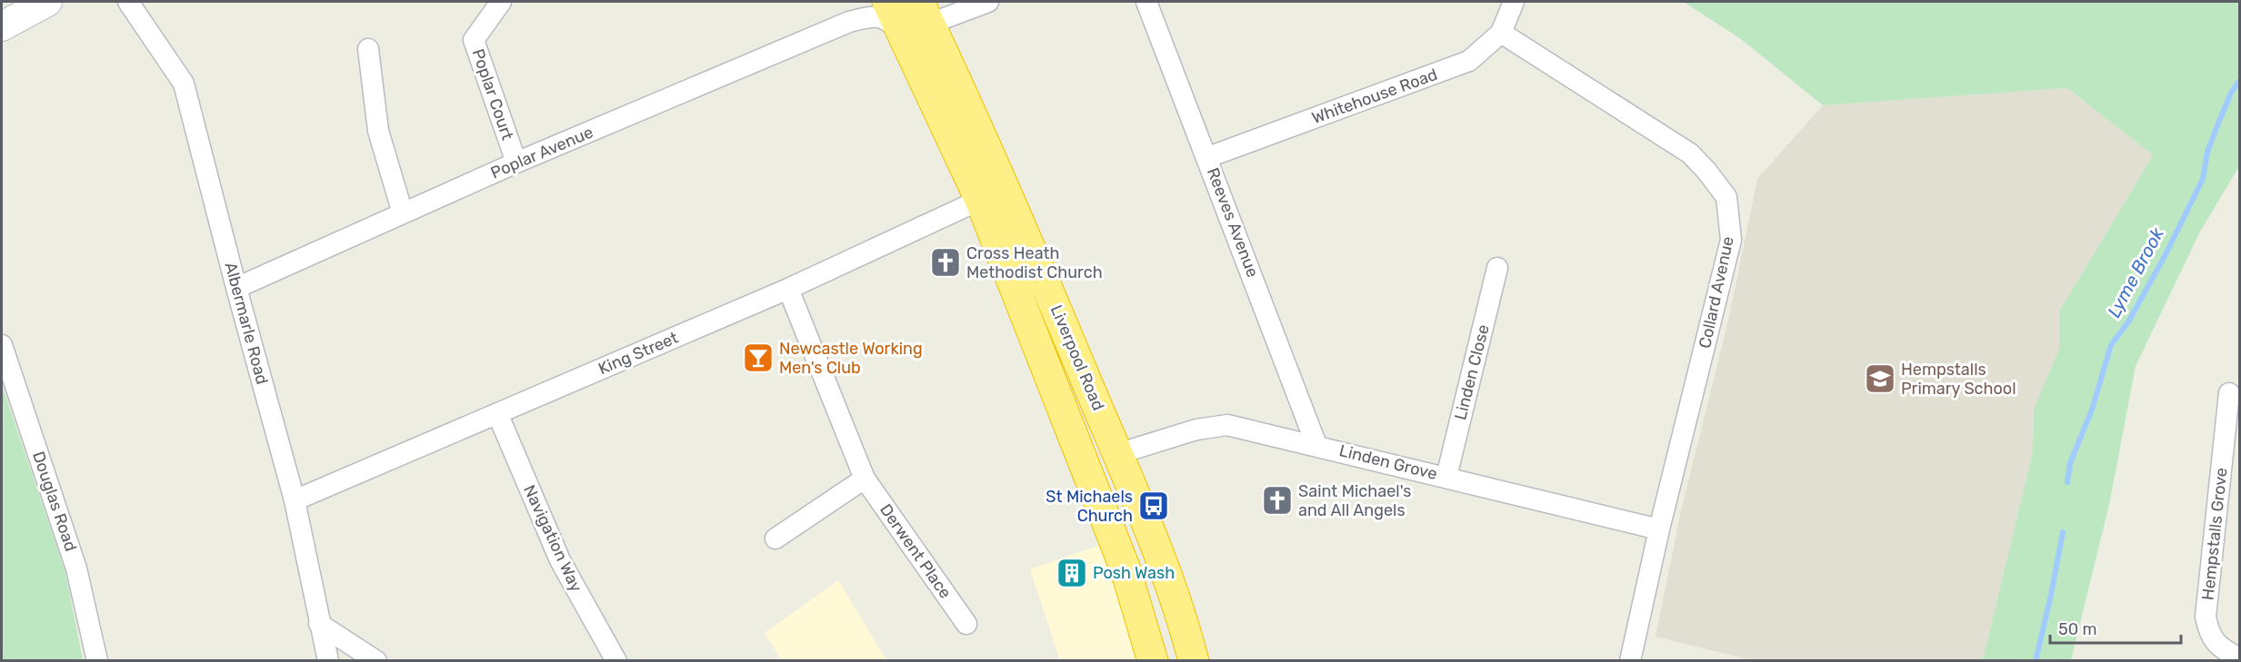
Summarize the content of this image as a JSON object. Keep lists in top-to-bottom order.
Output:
{
  "streets": {
    "highway": ["Liverpool Road"],
    "street": [
      "Poplar Court",
      "Whitehouse Road",
      "Poplar Avenue",
      "Reeves Avenue",
      "Collard Avenue",
      "Albermarle Road",
      "King Street",
      "Linden Close",
      "Linden Grove",
      "Douglas Road",
      "Hempstalls Grove",
      "Navigation Way",
      "Derwent Place"
    ]
  },
  "crossings": [
    ["Poplar Court", "Poplar Avenue"],
    ["Whitehouse Road", "Reeves Avenue"],
    ["Whitehouse Road", "Collard Avenue"],
    ["Poplar Avenue", "Albermarle Road"],
    ["Poplar Avenue", "Liverpool Road"],
    ["Reeves Avenue", "Linden Grove"],
    ["Collard Avenue", "Linden Grove"],
    ["Albermarle Road", "King Street"],
    ["King Street", "Liverpool Road"],
    ["King Street", "Navigation Way"],
    ["King Street", "Derwent Place"],
    ["Liverpool Road", "Linden Grove"],
    ["Linden Close", "Linden Grove"]
  ],
  "water": ["Lyme Brook"],
  "places": {
    "church": ["Cross Heath Methodist Church", "Saint Michael's and All Angels"],
    "bar": ["Newcastle Working Men's Club"],
    "school or university": ["Hempstalls Primary School"],
    "bus stop": ["St Michaels Church"],
    "building": ["Posh Wash"]
  },
  "scale_bar": "50 m"
}
